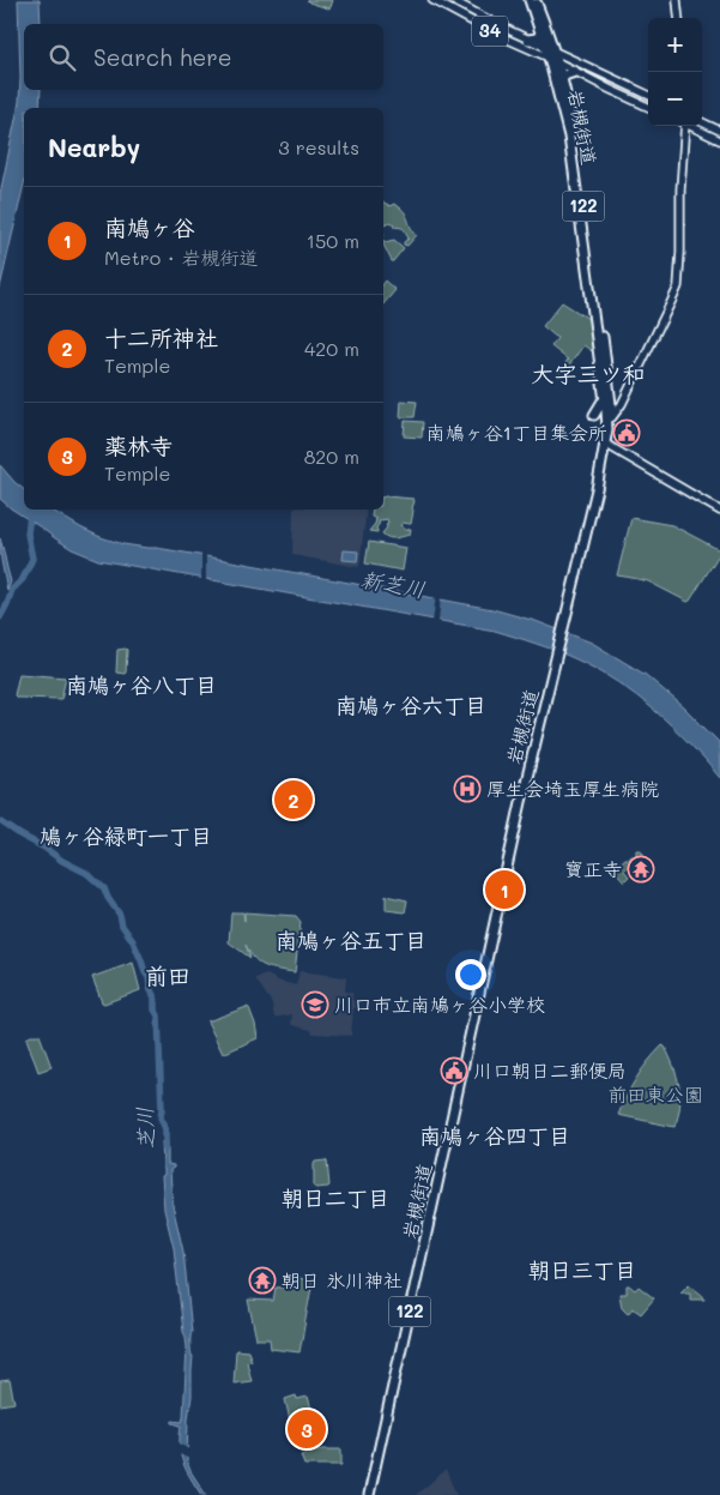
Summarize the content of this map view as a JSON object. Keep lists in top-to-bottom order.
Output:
{
  "streets": {
    "highway": ["岩槻街道", "122"],
    "main road": ["34"]
  },
  "crossings": [
    ["34", "岩槻街道"]
  ],
  "districts": [
    "大字三ツ和",
    "南鳩ヶ谷八丁目",
    "南鳩ヶ谷六丁目",
    "鳩ヶ谷緑町一丁目",
    "南鳩ヶ谷五丁目",
    "前田",
    "南鳩ヶ谷四丁目",
    "朝日二丁目",
    "朝日三丁目"
  ],
  "water": ["新芝川", "芝川"],
  "parks": ["前田東公園"],
  "places": {
    "public building": ["南鳩ヶ谷1丁目集会所", "川口朝日二郵便局"],
    "hospital": ["厚生会埼玉厚生病院"],
    "temple": ["寶正寺", "朝日 氷川神社"],
    "school or university": ["川口市立南鳩ヶ谷小学校"]
  },
  "page": {
    "map_buttons": ["+", "−"],
    "search": "Search here",
    "heading": ["Nearby", "3 results"],
    "list": [
      {
        "mark": "1",
        "name": "南鳩ヶ谷",
        "note": "Metro · 岩槻街道",
        "value": "150 m"
      },
      {
        "mark": "2",
        "name": "十二所神社",
        "note": "Temple",
        "value": "420 m"
      },
      {
        "mark": "3",
        "name": "薬林寺",
        "note": "Temple",
        "value": "820 m"
      }
    ],
    "pins": ["2", "1", "3"]
  }
}
